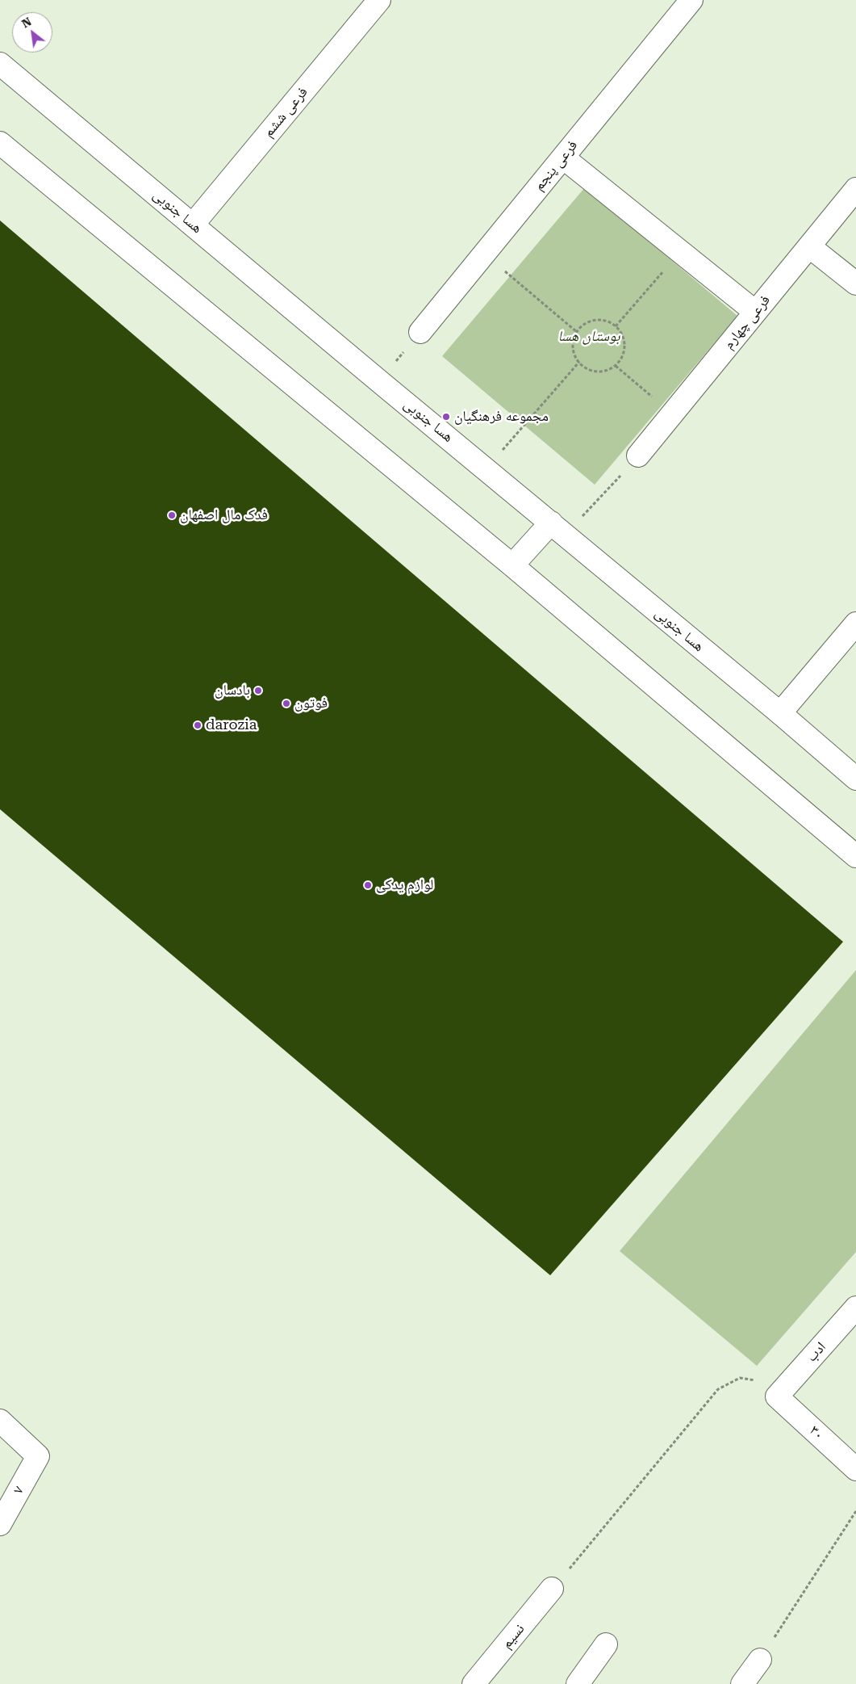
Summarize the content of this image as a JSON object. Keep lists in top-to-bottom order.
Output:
{
  "streets": {
    "main road": [
      "فرعی ششم",
      "فرعی پنجم",
      "هسا جنوبی",
      "فرعی چهارم",
      "ادب",
      "۳۰",
      "۷",
      "نسیم"
    ]
  },
  "crossings": [
    ["فرعی ششم", "هسا جنوبی"],
    ["ادب", "۳۰"]
  ],
  "parks": ["بوستان هسا"],
  "places": [
    "مجموعه فرهنگیان",
    "فدک مال اصفهان",
    "بادسان",
    "فوتون",
    "darozia",
    "لوازم یدکی"
  ],
  "north": "top left"
}
